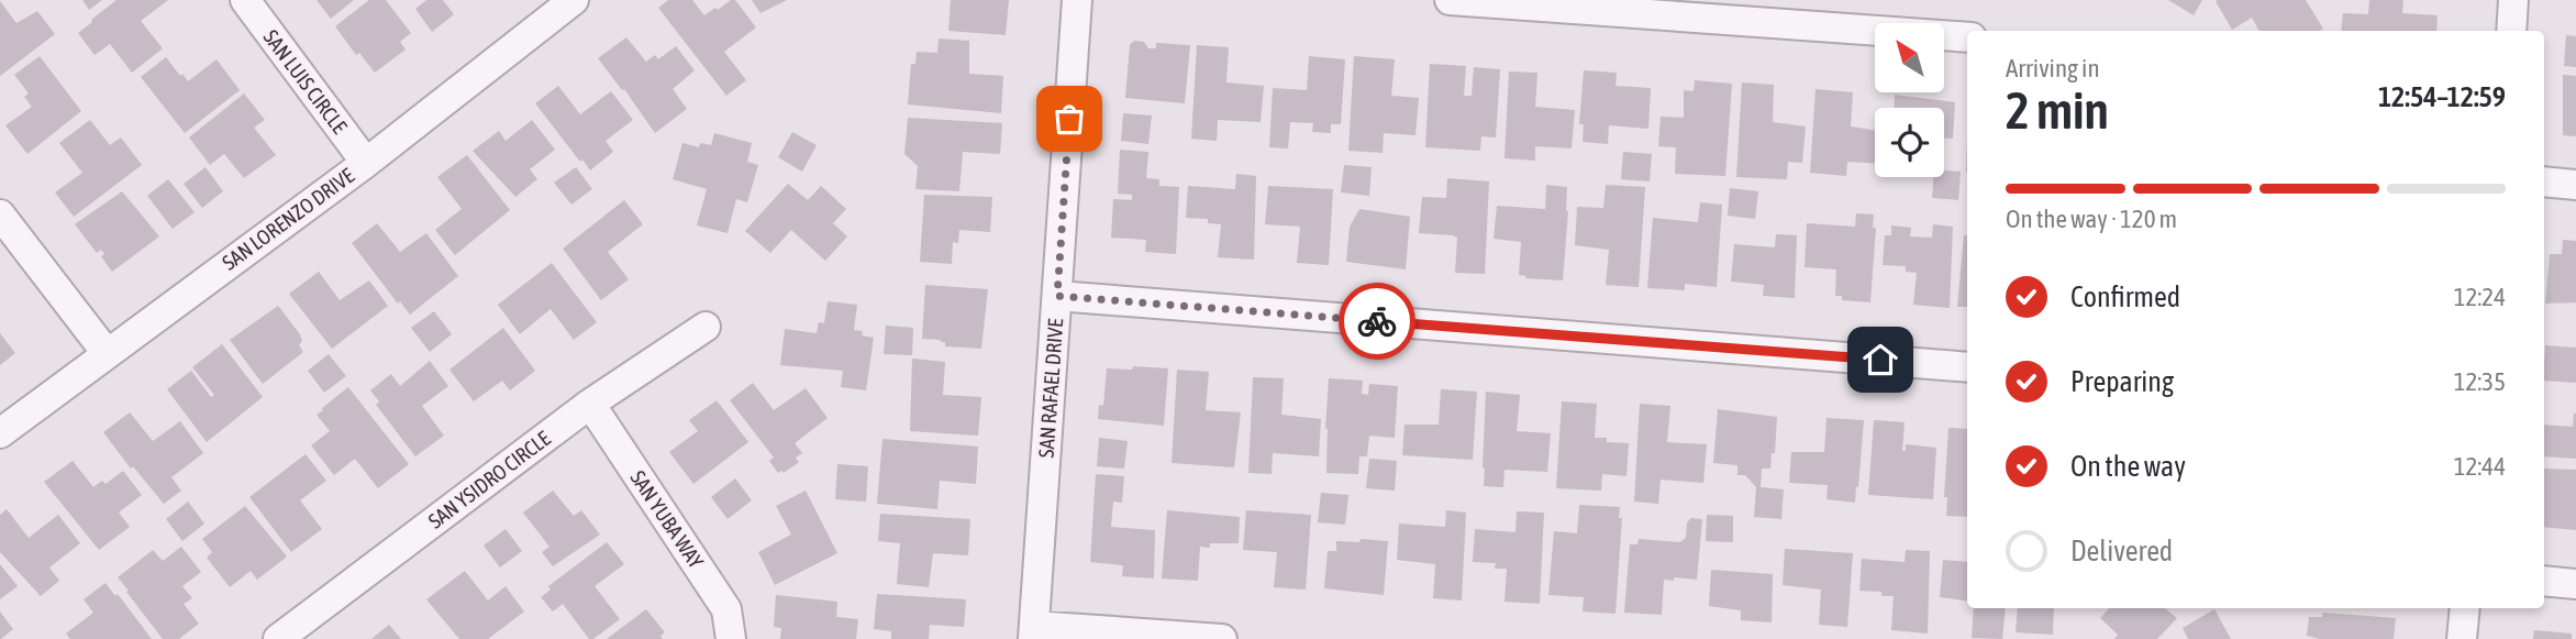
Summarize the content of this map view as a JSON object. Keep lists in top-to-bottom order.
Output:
{
  "streets": {
    "street": [
      "SAN LUIS CIRCLE",
      "SAN LORENZO DRIVE",
      "SAN RAFAEL DRIVE",
      "SAN YSIDRO CIRCLE",
      "SAN YUBA WAY"
    ]
  },
  "crossings": [
    ["SAN LUIS CIRCLE", "SAN LORENZO DRIVE"],
    ["SAN YSIDRO CIRCLE", "SAN YUBA WAY"]
  ],
  "north": "top left",
  "page": {
    "heading": ["2 min", "Arriving in", "12:54–12:59"],
    "bar": "On the way · 120 m",
    "list": [
      ["Confirmed", "12:24"],
      ["Preparing", "12:35"],
      ["On the way", "12:44"],
      "Delivered"
    ]
  }
}
